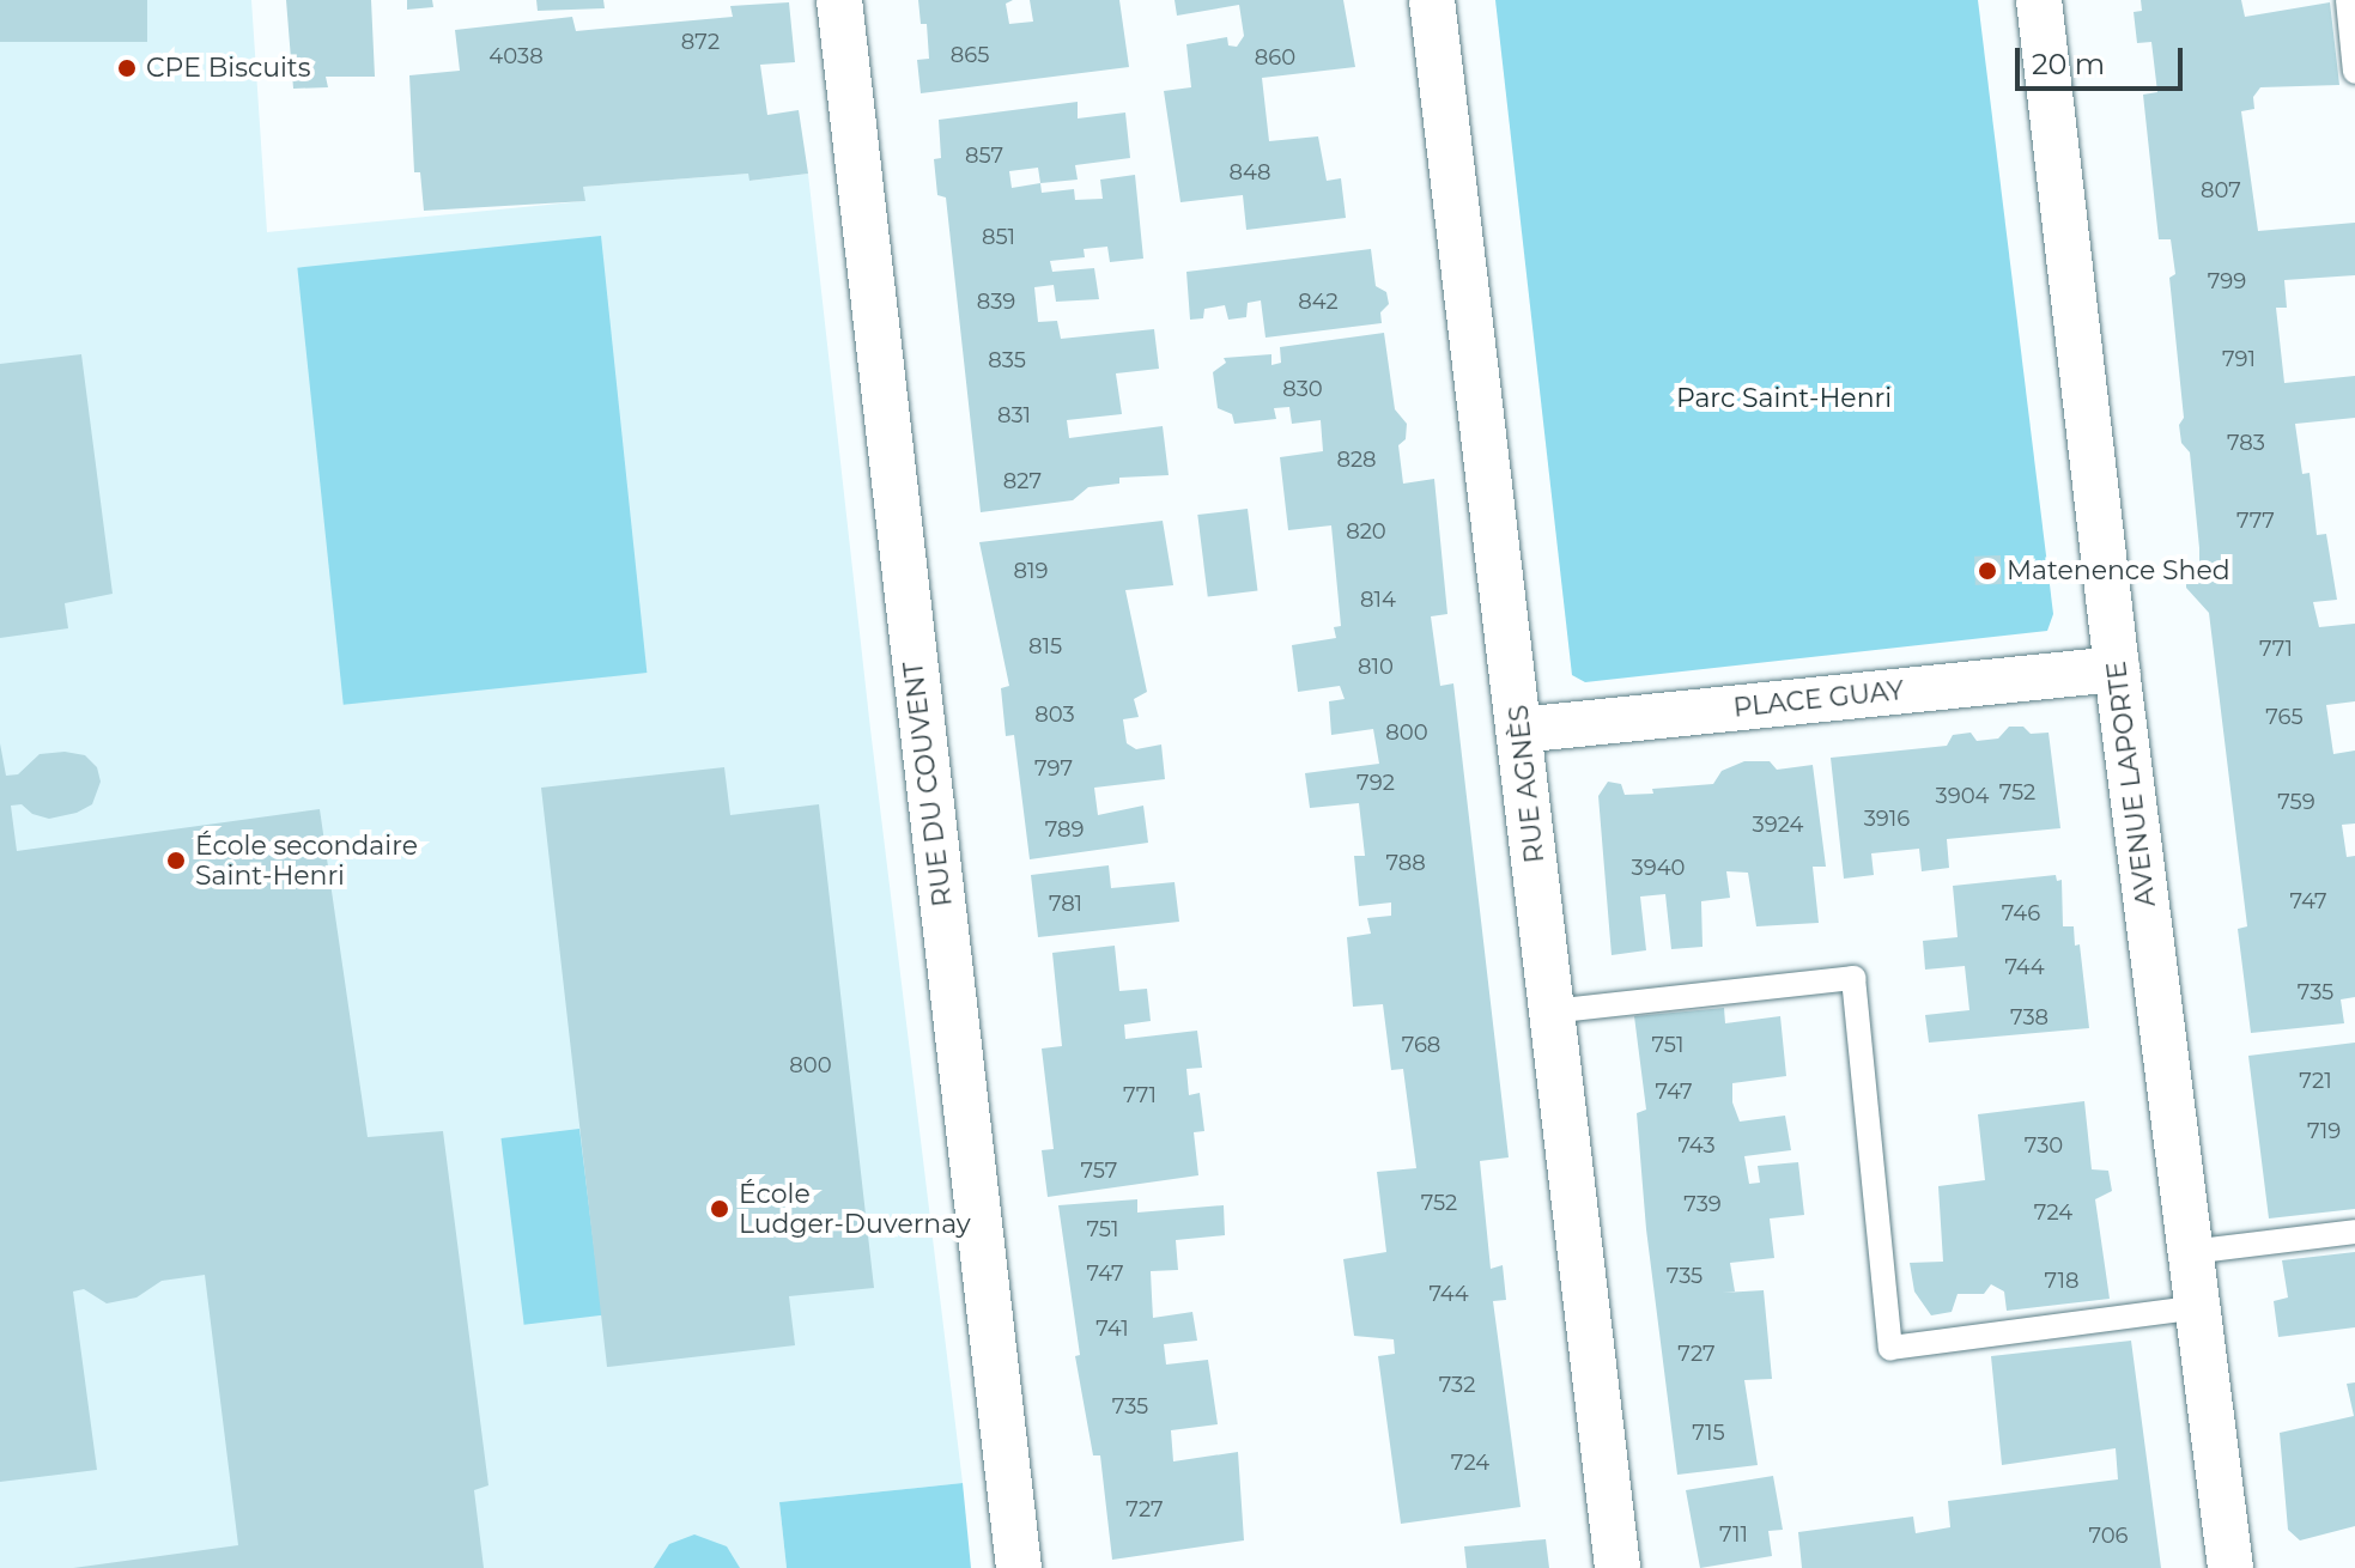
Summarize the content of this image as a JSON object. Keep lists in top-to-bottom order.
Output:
{
  "streets": {
    "street": [
      "PLACE GUAY",
      "RUE DU COUVENT",
      "RUE AGNÈS",
      "AVENUE LAPORTE"
    ]
  },
  "crossings": [
    ["PLACE GUAY", "RUE AGNÈS"],
    ["PLACE GUAY", "AVENUE LAPORTE"]
  ],
  "parks": ["Parc Saint-Henri"],
  "places": [
    "CPE Biscuits",
    "Matenence Shed",
    "École secondaire Saint-Henri",
    "École Ludger-Duvernay"
  ],
  "house_numbers": [
    "872",
    "865",
    "4038",
    "860",
    "857",
    "848",
    "807",
    "851",
    "799",
    "839",
    "842",
    "791",
    "835",
    "830",
    "831",
    "783",
    "828",
    "827",
    "777",
    "820",
    "819",
    "814",
    "815",
    "771",
    "810",
    "803",
    "765",
    "800",
    "797",
    "792",
    "752",
    "3904",
    "759",
    "3916",
    "3924",
    "789",
    "788",
    "3940",
    "747",
    "781",
    "746",
    "744",
    "735",
    "738",
    "768",
    "751",
    "800",
    "721",
    "747",
    "771",
    "719",
    "743",
    "730",
    "757",
    "752",
    "739",
    "724",
    "751",
    "747",
    "735",
    "718",
    "744",
    "741",
    "727",
    "732",
    "735",
    "715",
    "724",
    "727",
    "711",
    "706"
  ],
  "scale_bar": "20 m"
}
